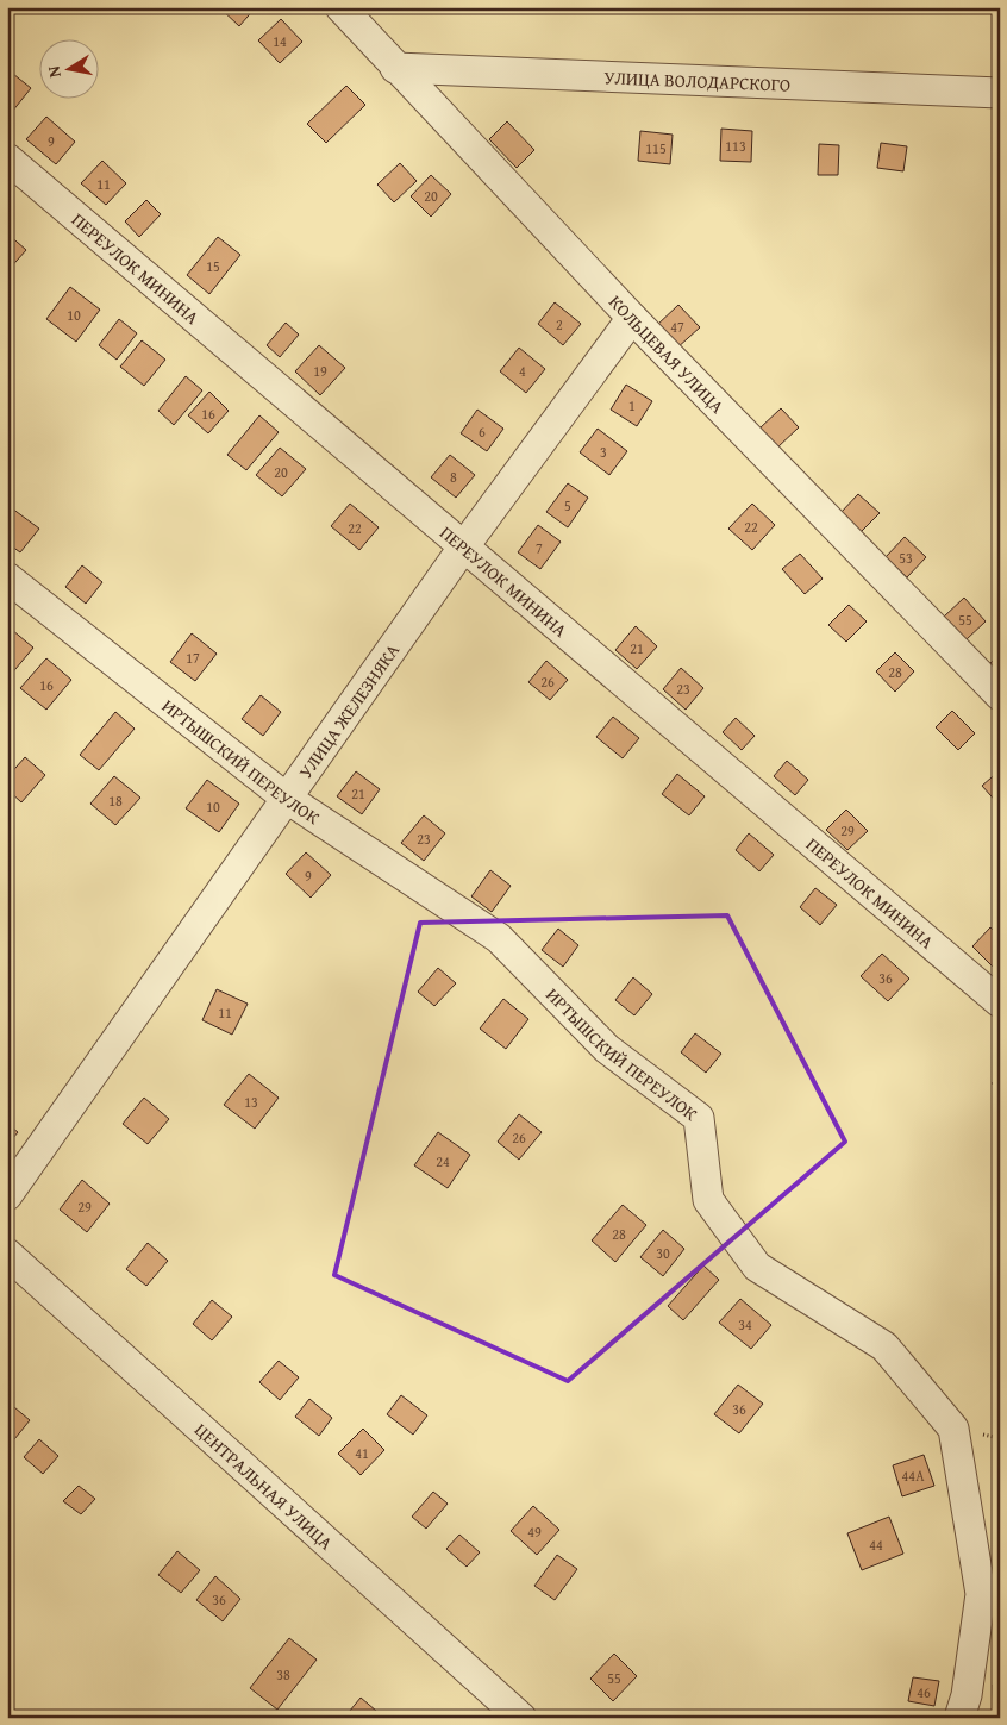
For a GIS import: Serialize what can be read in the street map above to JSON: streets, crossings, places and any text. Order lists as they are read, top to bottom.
{
  "streets": {
    "street": [
      "УЛИЦА ВОЛОДАРСКОГО",
      "ПЕРЕУЛОК МИНИНА",
      "КОЛЬЦЕВАЯ УЛИЦА",
      "УЛИЦА ЖЕЛЕЗНЯКА",
      "ИРТЫШСКИЙ ПЕРЕУЛОК",
      "ЦЕНТРАЛЬНАЯ УЛИЦА"
    ]
  },
  "crossings": [
    ["УЛИЦА ВОЛОДАРСКОГО", "КОЛЬЦЕВАЯ УЛИЦА"],
    ["ПЕРЕУЛОК МИНИНА", "УЛИЦА ЖЕЛЕЗНЯКА"],
    ["КОЛЬЦЕВАЯ УЛИЦА", "УЛИЦА ЖЕЛЕЗНЯКА"],
    ["УЛИЦА ЖЕЛЕЗНЯКА", "ИРТЫШСКИЙ ПЕРЕУЛОК"]
  ],
  "house_numbers": [
    "14",
    "9",
    "113",
    "115",
    "11",
    "20",
    "15",
    "10",
    "2",
    "47",
    "19",
    "4",
    "1",
    "16",
    "6",
    "3",
    "20",
    "8",
    "5",
    "22",
    "22",
    "7",
    "53",
    "55",
    "21",
    "17",
    "28",
    "26",
    "16",
    "23",
    "21",
    "18",
    "10",
    "29",
    "23",
    "9",
    "36",
    "11",
    "13",
    "26",
    "24",
    "29",
    "28",
    "30",
    "34",
    "36",
    "41",
    "44А",
    "49",
    "44",
    "36",
    "38",
    "55",
    "46"
  ],
  "north": "left"
}
